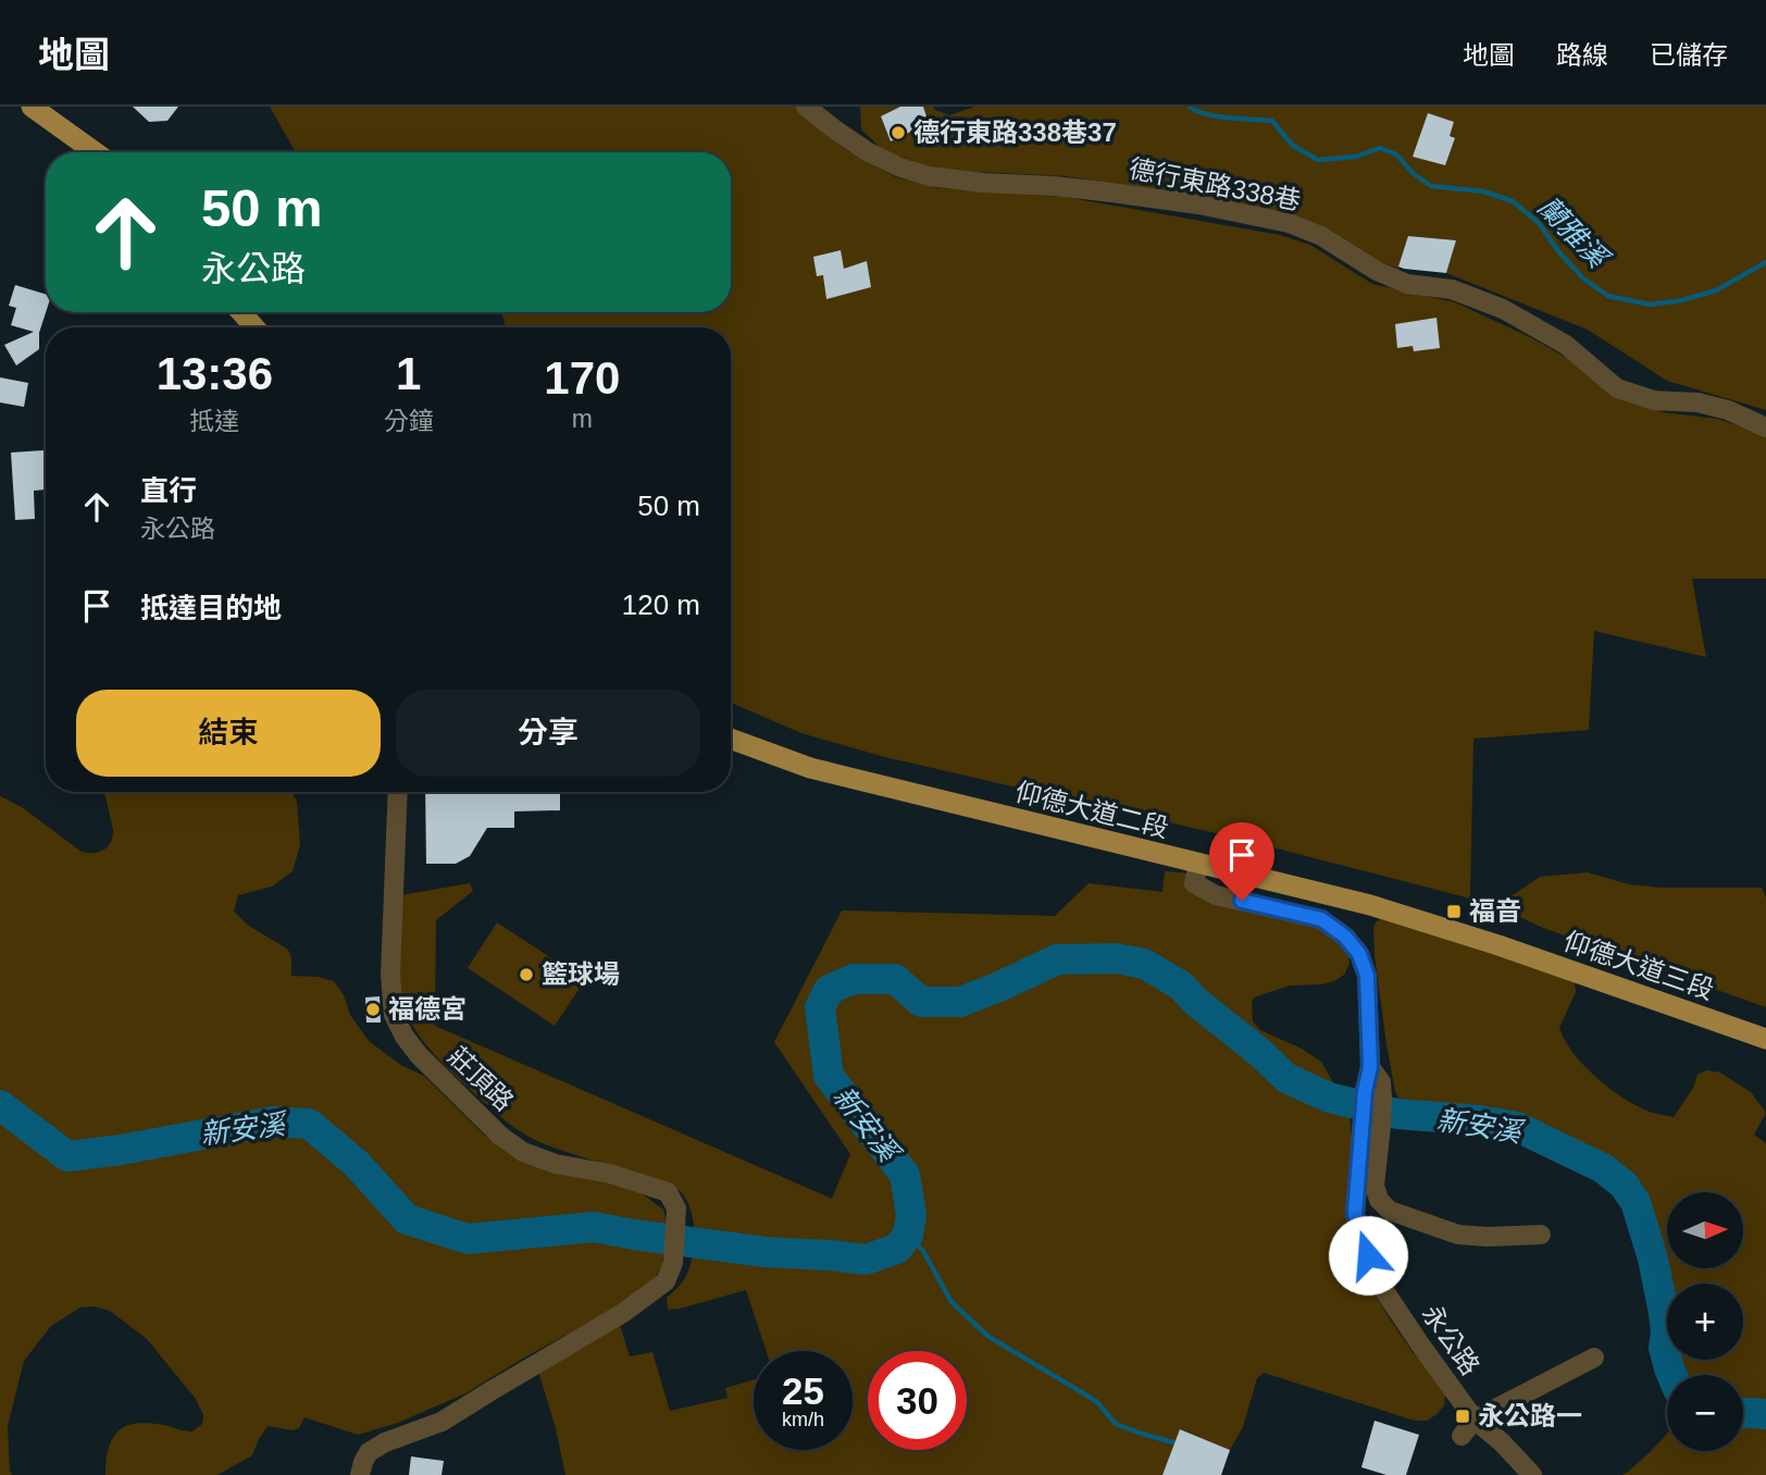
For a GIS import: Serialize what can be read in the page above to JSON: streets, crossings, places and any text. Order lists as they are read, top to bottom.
{
  "streets": {
    "main road": ["仰德大道二段", "仰德大道三段"],
    "street": ["德行東路338巷", "莊頂路", "永公路"]
  },
  "crossings": [
    ["仰德大道二段", "仰德大道三段"]
  ],
  "water": ["蘭雅溪", "新安溪"],
  "places": {
    "other": ["德行東路338巷37", "籃球場", "福德宮"],
    "transit": ["福音", "永公路一"]
  },
  "north": "right",
  "page": {
    "header": "地圖",
    "nav": ["地圖", "路線", "已儲存"],
    "turn": ["50 m", "永公路"],
    "eta": [
      "13:36",
      "抵達",
      "1",
      "分鐘",
      "170",
      "m"
    ],
    "list": [
      {
        "name": "直行",
        "note": "永公路",
        "value": "50 m"
      },
      {
        "name": "抵達目的地",
        "value": "120 m"
      }
    ],
    "buttons": ["結束", "分享"],
    "map_buttons": ["+", "−"],
    "speed": "25 km/h",
    "limit": "30"
  }
}
